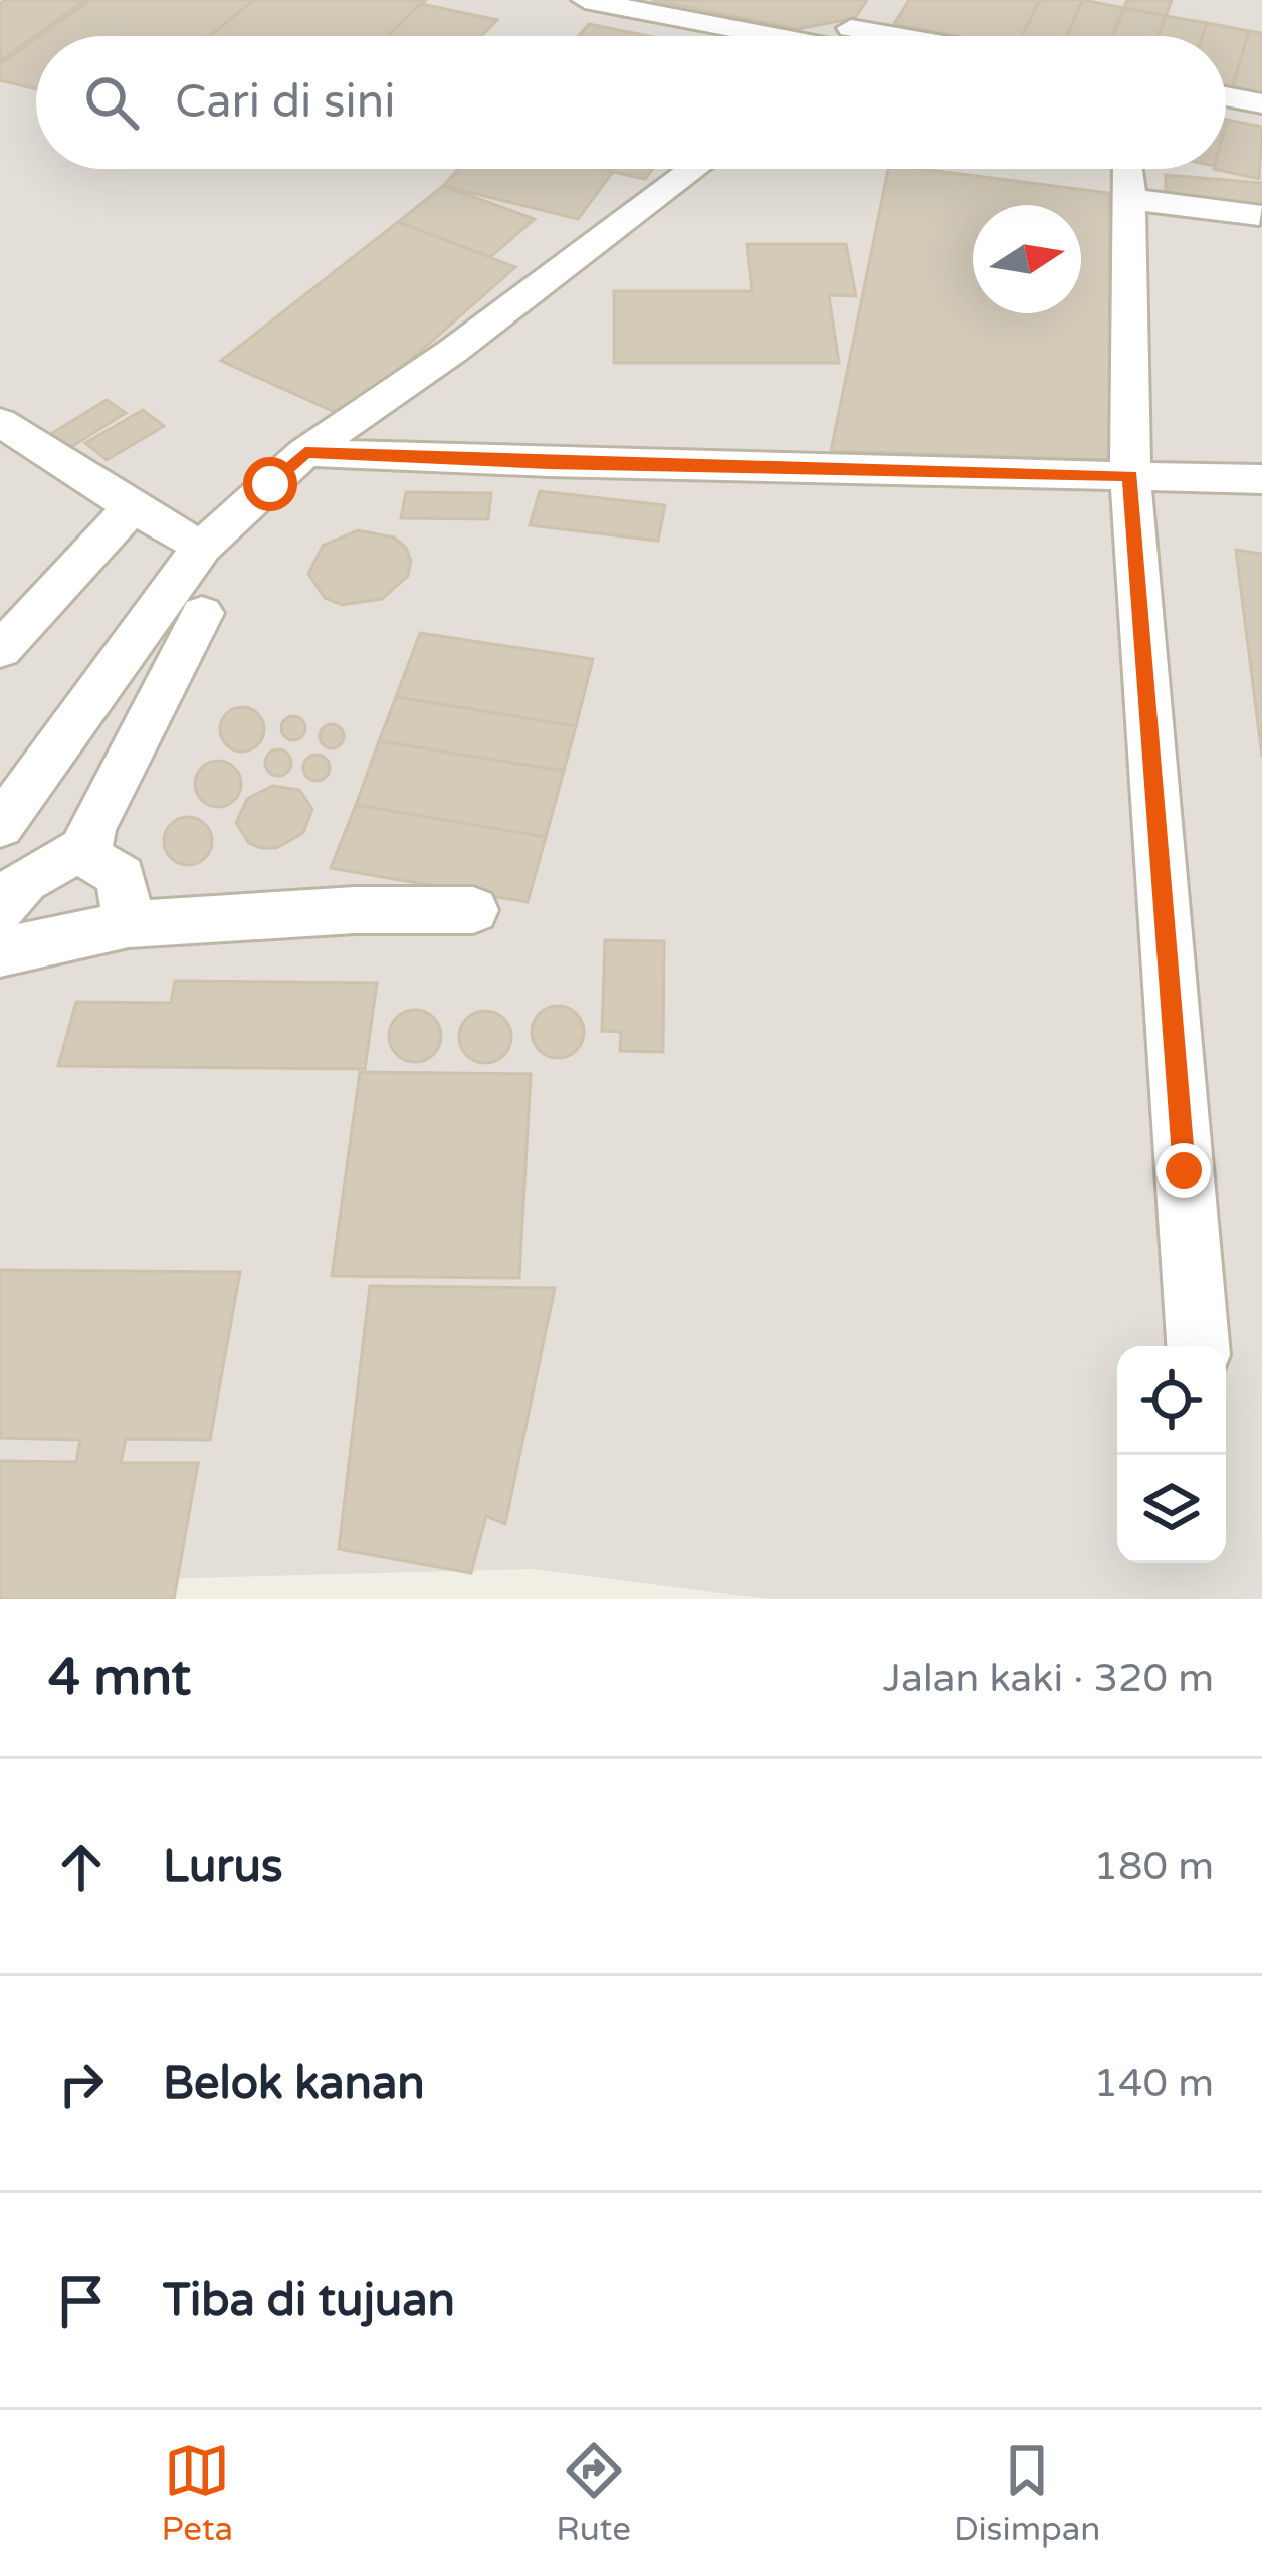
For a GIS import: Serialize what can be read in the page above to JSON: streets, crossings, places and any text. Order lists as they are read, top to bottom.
{
  "north": "right",
  "page": {
    "search": "Cari di sini",
    "heading": ["4 mnt", "Jalan kaki · 320 m"],
    "list": [
      ["Lurus", "180 m"],
      ["Belok kanan", "140 m"],
      "Tiba di tujuan"
    ],
    "nav": ["Peta", "Rute", "Disimpan"]
  }
}
